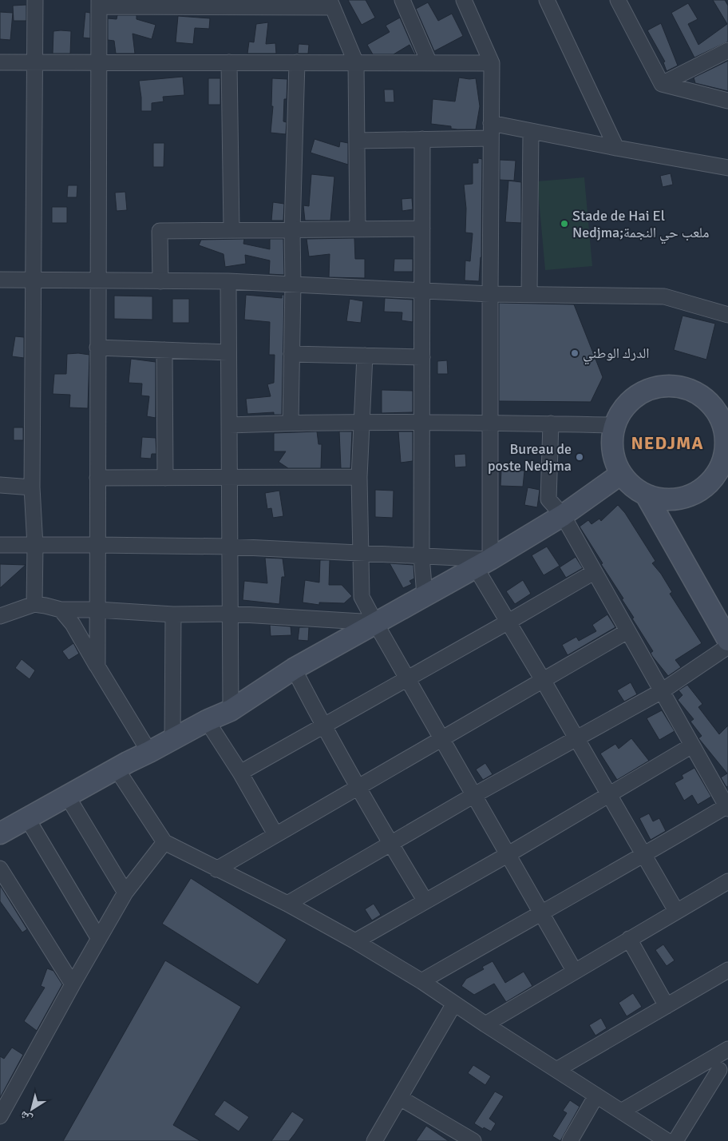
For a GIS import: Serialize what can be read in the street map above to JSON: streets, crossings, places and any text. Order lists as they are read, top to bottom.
{
  "districts": ["NEDJMA"],
  "places": ["Stade de Hai El Nedjma;ملعب حي النجمة", "الدرك الوطني", "Bureau de poste Nedjma"],
  "north": "bottom left"
}
